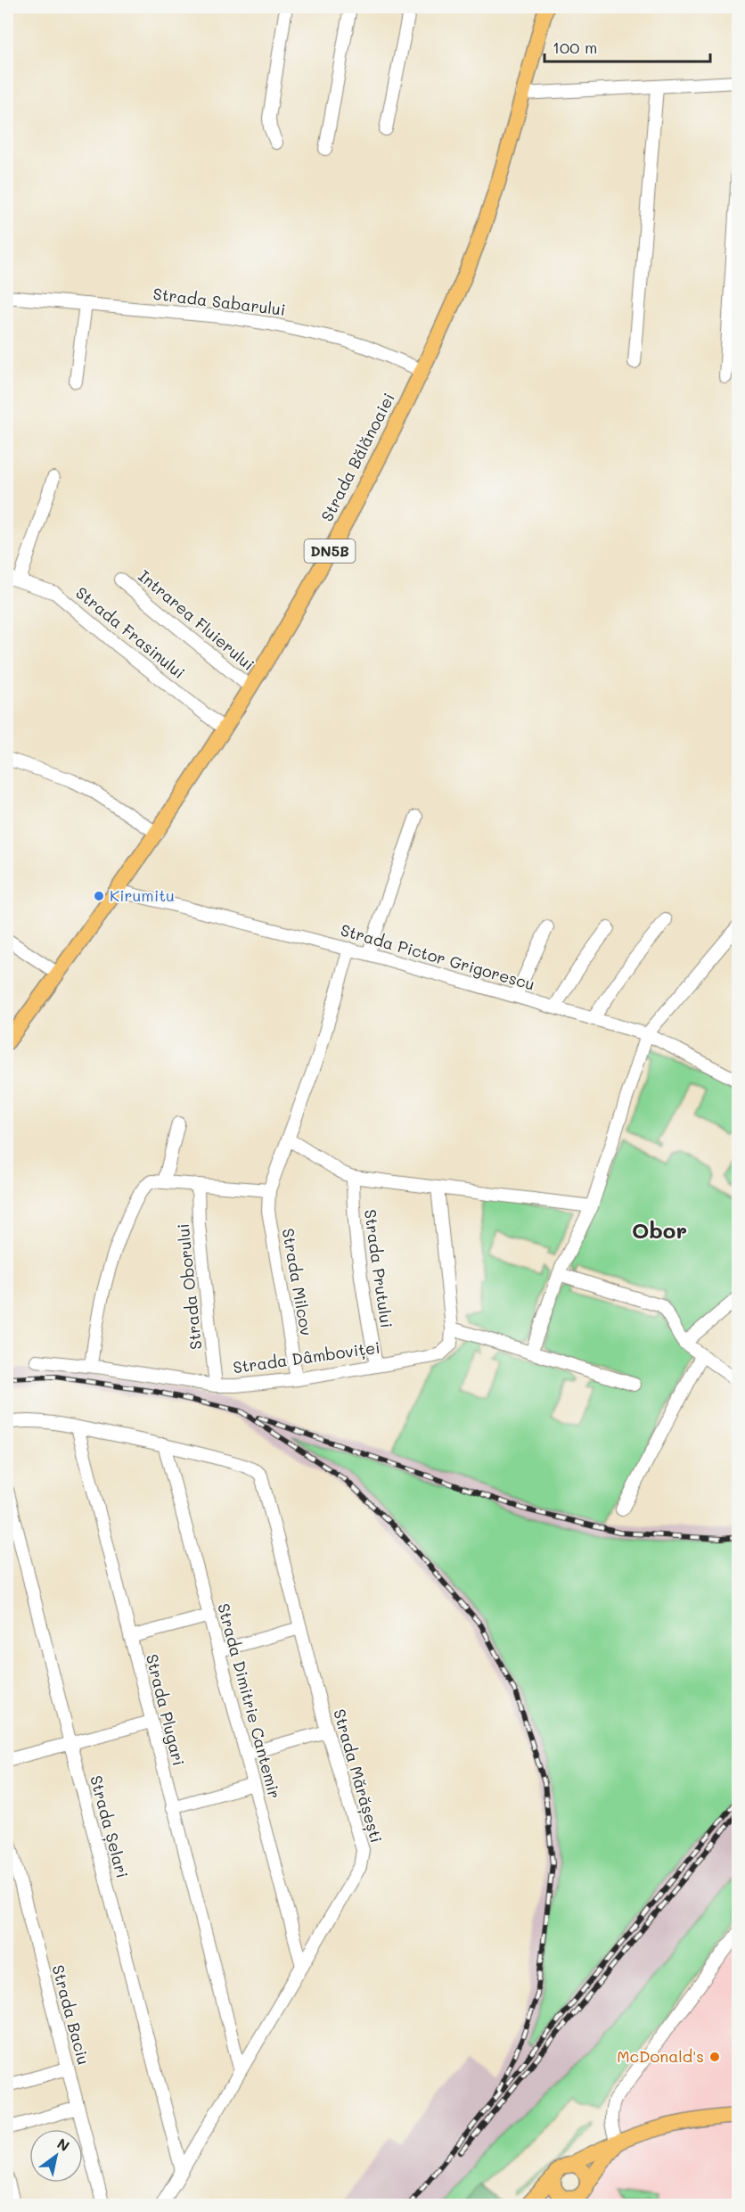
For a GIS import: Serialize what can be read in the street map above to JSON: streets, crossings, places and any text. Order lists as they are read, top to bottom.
{
  "streets": {
    "main road": ["Strada Bălănoaiei", "DN5B"],
    "street": [
      "Strada Sabarului",
      "Intrarea Fluierului",
      "Strada Frasinului",
      "Strada Pictor Grigorescu",
      "Strada Prutului",
      "Strada Milcov",
      "Strada Oborului",
      "Strada Dâmboviței",
      "Strada Dimitrie Cantemir",
      "Strada Plugari",
      "Strada Mărășești",
      "Strada Șelari",
      "Strada Baciu"
    ]
  },
  "crossings": [
    ["Strada Sabarului", "Strada Bălănoaiei"],
    ["Strada Bălănoaiei", "Intrarea Fluierului"],
    ["Strada Bălănoaiei", "Strada Frasinului"],
    ["Strada Bălănoaiei", "Strada Pictor Grigorescu"],
    ["Strada Prutului", "Strada Dâmboviței"],
    ["Strada Milcov", "Strada Dâmboviței"],
    ["Strada Oborului", "Strada Dâmboviței"],
    ["Strada Dimitrie Cantemir", "Strada Mărășești"],
    ["Strada Plugari", "Strada Mărășești"],
    ["Strada Mărășești", "Strada Șelari"]
  ],
  "districts": ["Obor"],
  "places": ["Kirumitu", "McDonald's"],
  "scale_bar": "100 m",
  "north": "top right"
}
